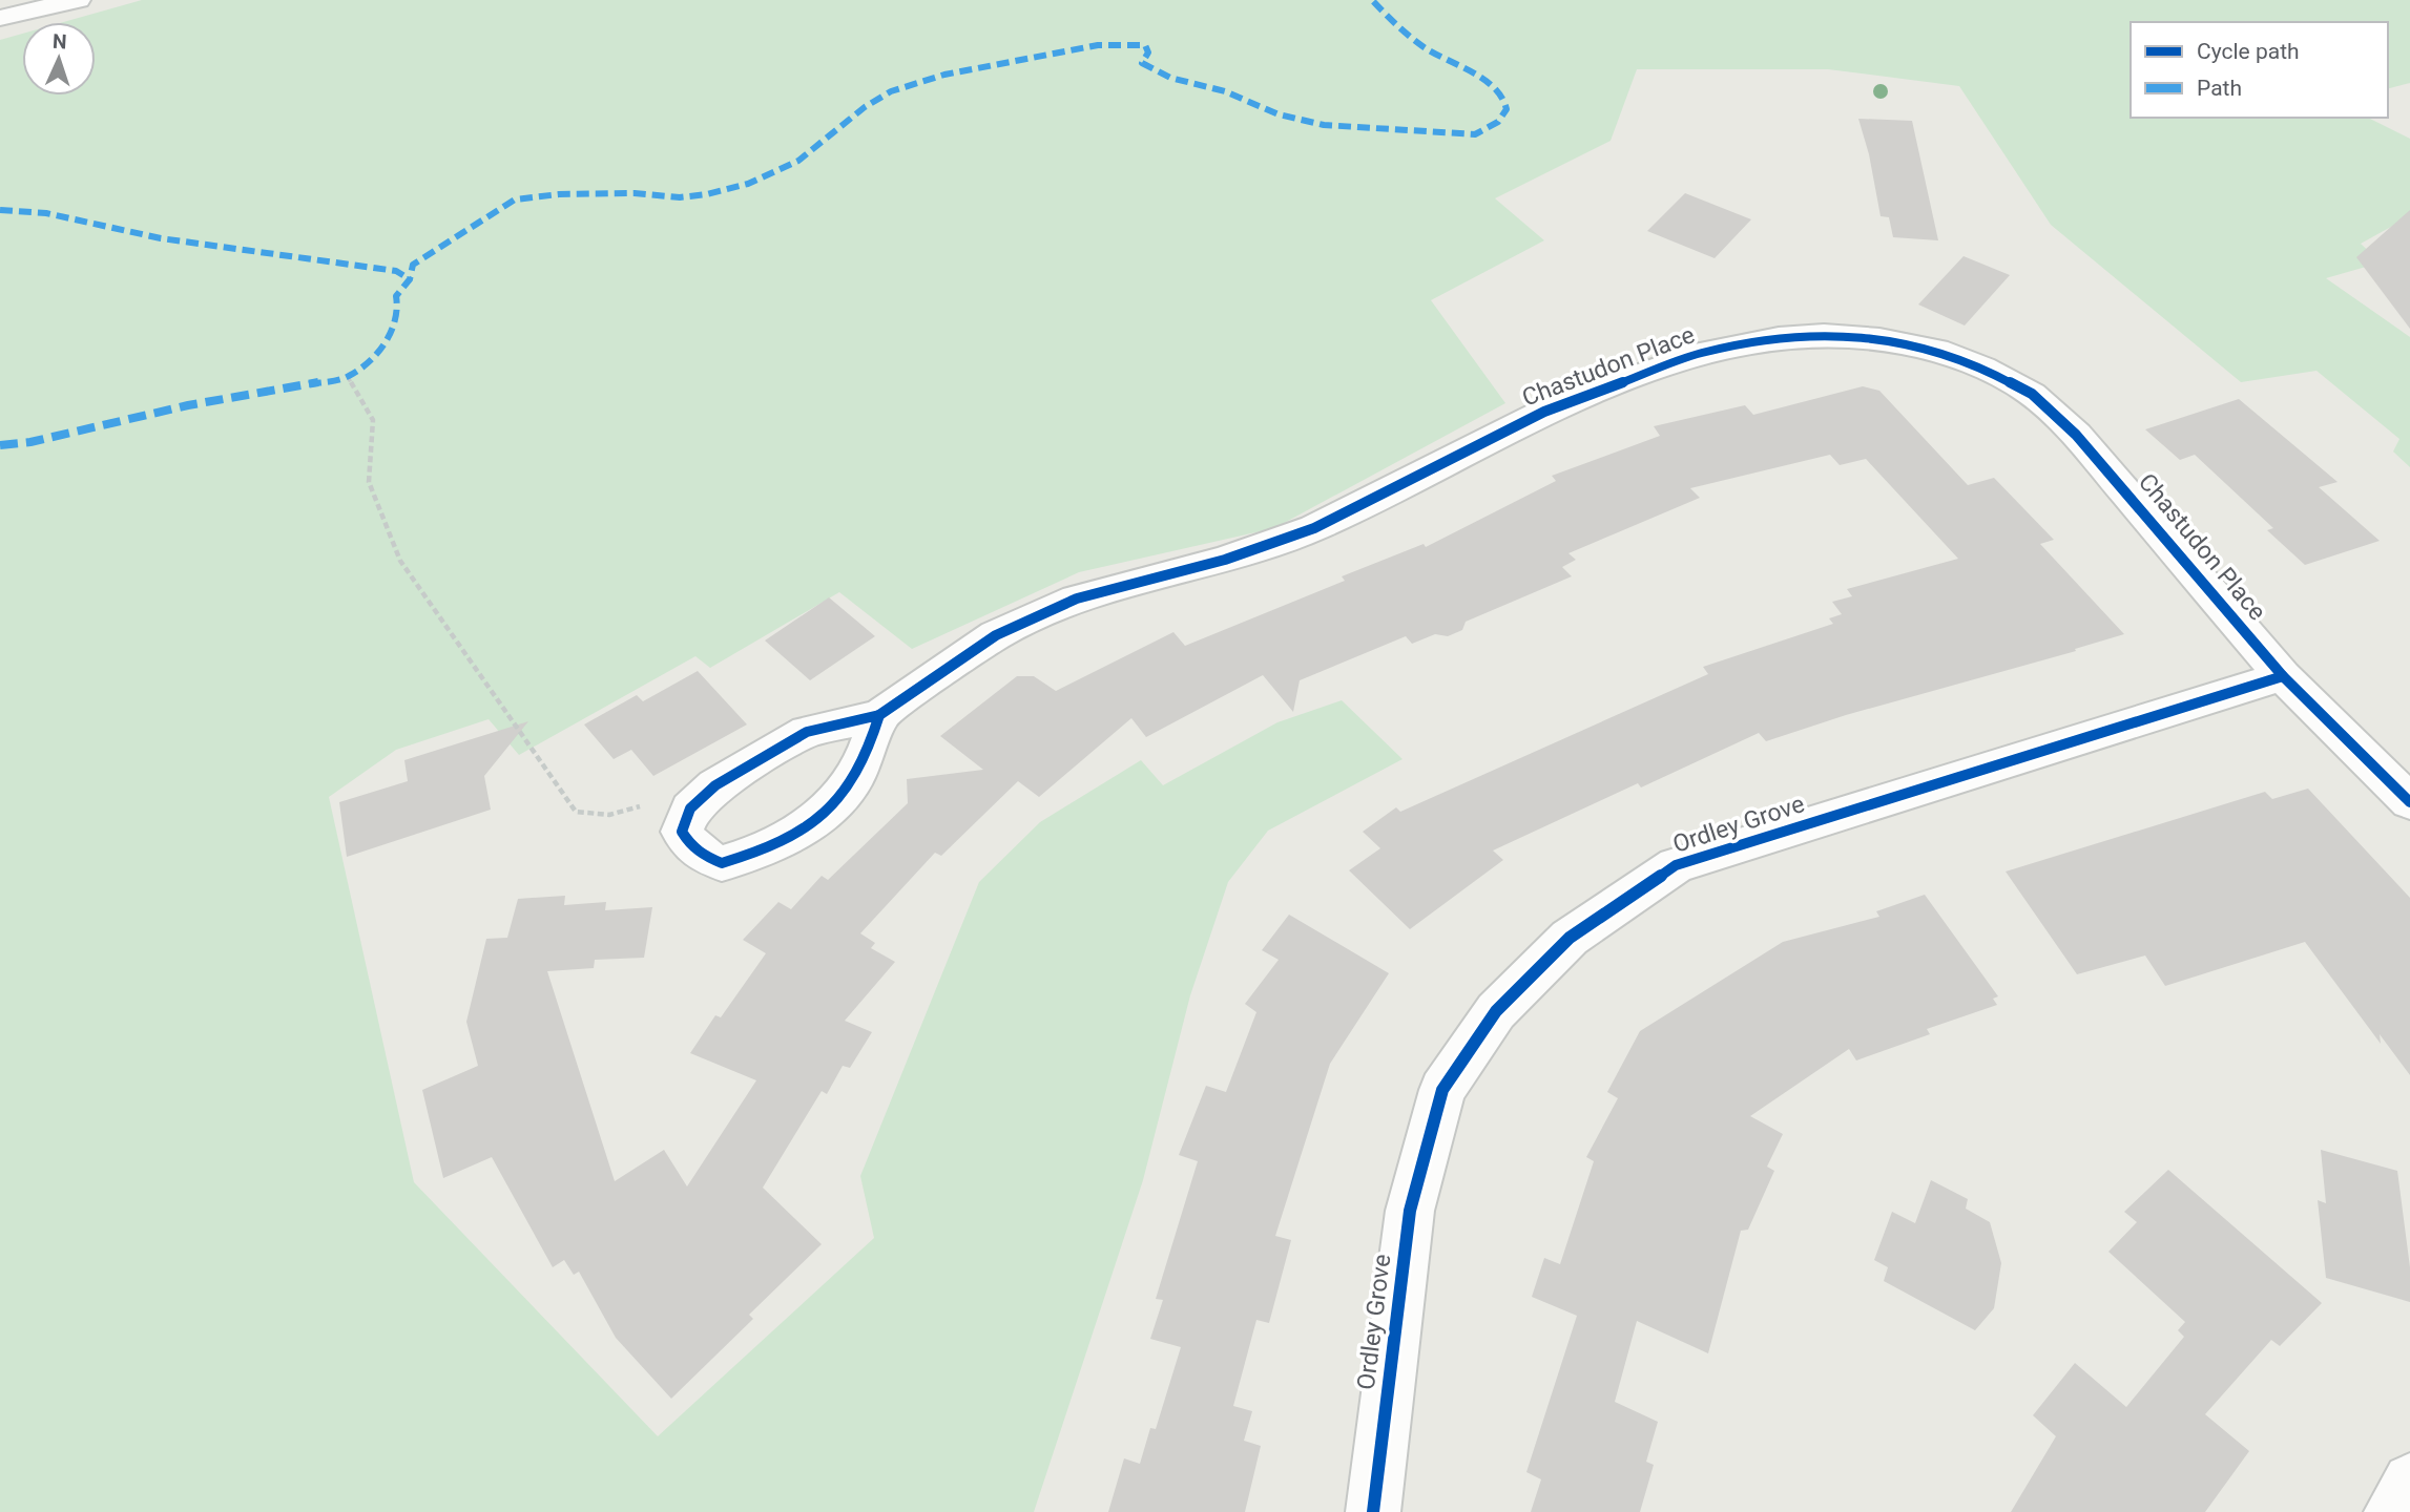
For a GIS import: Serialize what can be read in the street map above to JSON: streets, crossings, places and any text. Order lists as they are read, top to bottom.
{
  "streets": {
    "street": ["Chastudon Place", "Ordley Grove"]
  },
  "crossings": [
    ["Chastudon Place", "Ordley Grove"]
  ],
  "legend": ["Cycle path", "Path"],
  "north": "top"
}
